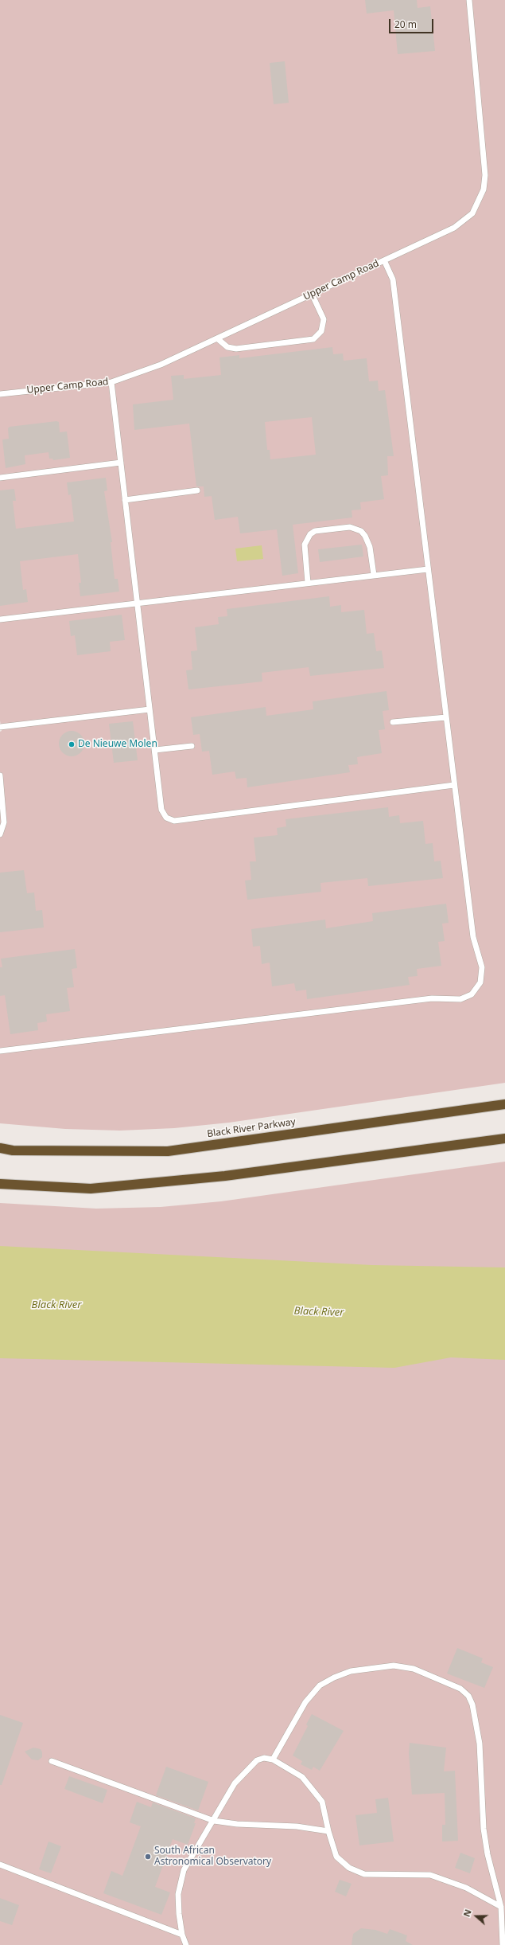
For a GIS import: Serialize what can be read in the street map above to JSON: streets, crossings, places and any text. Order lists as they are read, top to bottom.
{
  "streets": {
    "highway": ["Black River Parkway"],
    "lane": ["Upper Camp Road"]
  },
  "water": ["Black River"],
  "places": ["De Nieuwe Molen", "South African Astronomical Observatory"],
  "scale_bar": "20 m",
  "north": "left"
}
